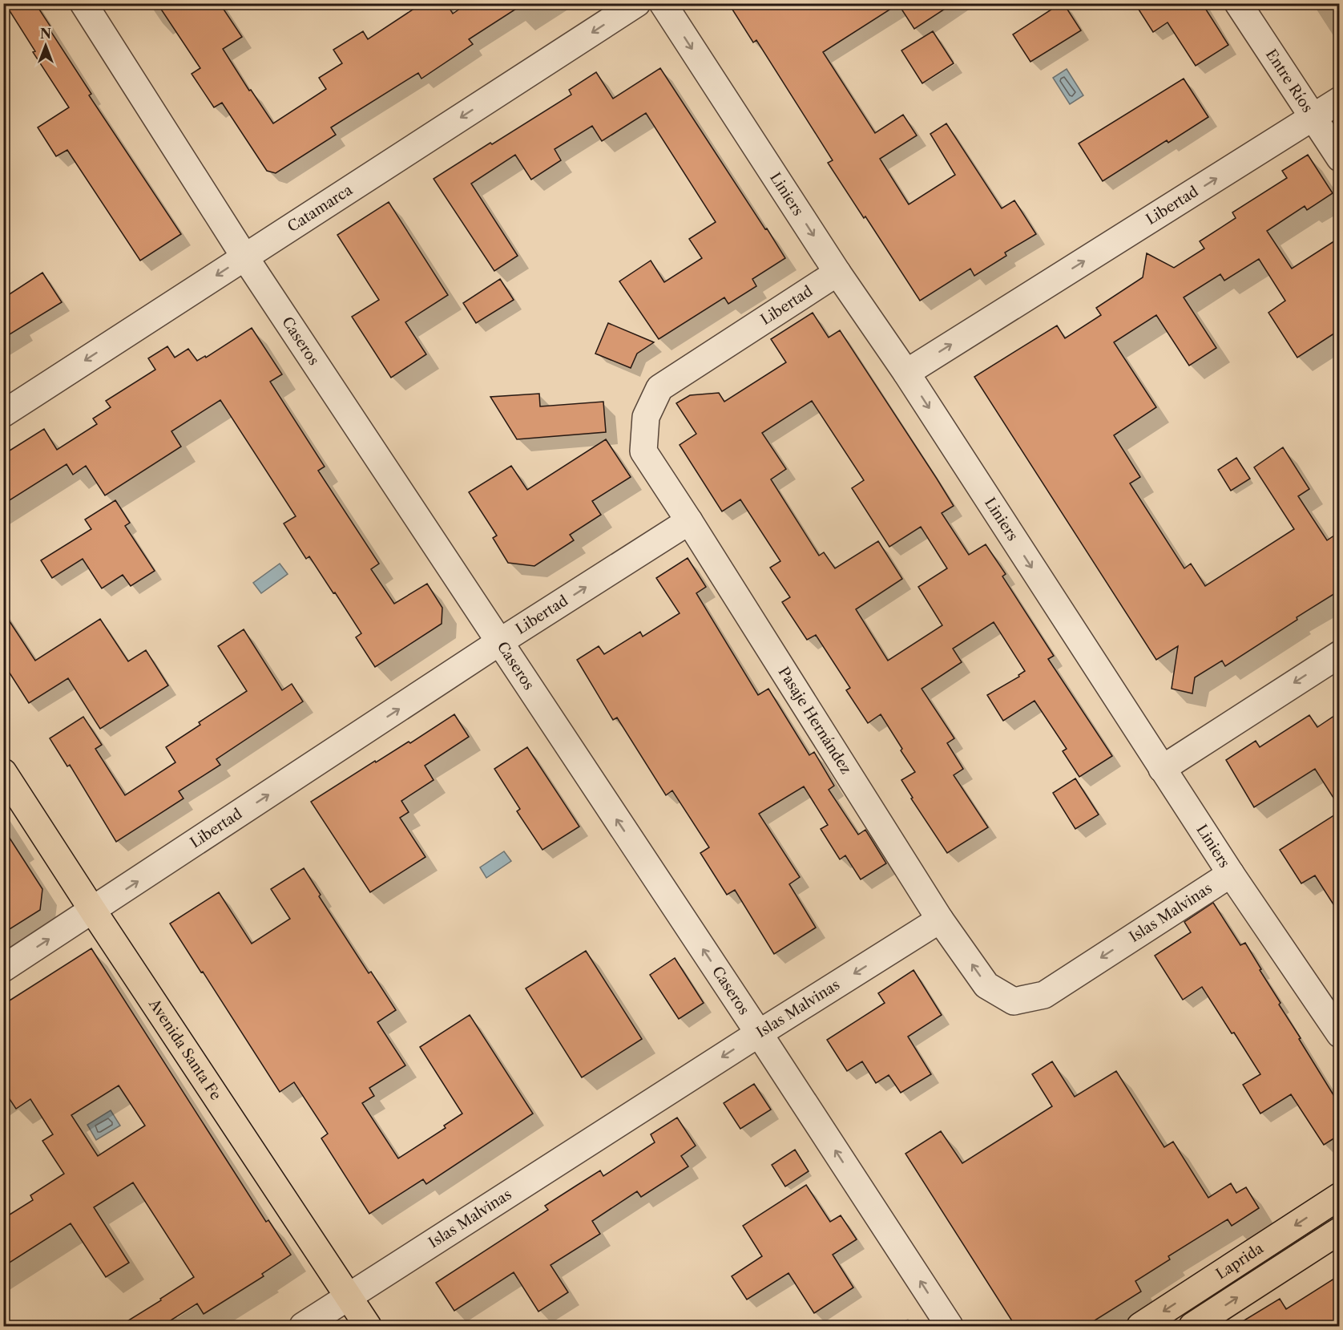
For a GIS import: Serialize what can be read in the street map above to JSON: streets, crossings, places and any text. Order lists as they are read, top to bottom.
{
  "streets": {
    "main road": ["Avenida Santa Fe", "Laprida"],
    "street": [
      "Entre Ríos",
      "Liniers",
      "Libertad",
      "Catamarca",
      "Caseros",
      "Pasaje Hernández",
      "Islas Malvinas"
    ]
  },
  "crossings": [
    ["Entre Ríos", "Libertad"],
    ["Liniers", "Libertad"],
    ["Liniers", "Islas Malvinas"],
    ["Libertad", "Caseros"],
    ["Libertad", "Pasaje Hernández"],
    ["Libertad", "Avenida Santa Fe"],
    ["Catamarca", "Caseros"],
    ["Caseros", "Islas Malvinas"],
    ["Pasaje Hernández", "Islas Malvinas"],
    ["Islas Malvinas", "Avenida Santa Fe"]
  ],
  "one_way": [
    "Liniers",
    "Libertad",
    "Catamarca",
    "Caseros",
    "Islas Malvinas"
  ],
  "north": "top"
}
